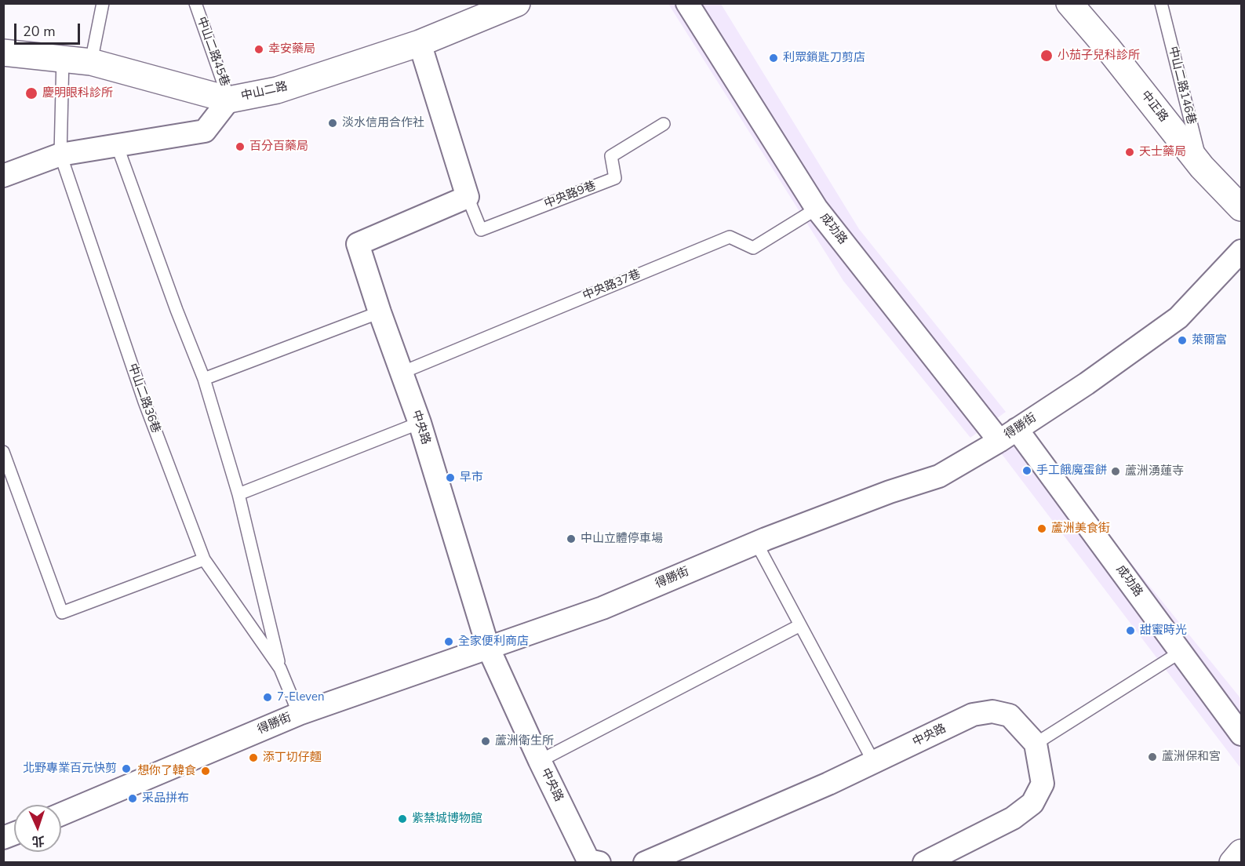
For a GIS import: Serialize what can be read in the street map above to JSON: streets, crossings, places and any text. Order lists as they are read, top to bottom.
{
  "streets": {
    "street": [
      "中山二路",
      "中正路",
      "成功路",
      "得勝街",
      "中央路"
    ],
    "lane": [
      "中山二路45巷",
      "中山二路146巷",
      "中央路9巷",
      "中央路37巷",
      "中山二路36巷"
    ]
  },
  "crossings": [
    ["中山二路45巷", "中山二路"],
    ["中山二路146巷", "中正路"],
    ["中山二路", "中山二路36巷"],
    ["中央路9巷", "中央路"],
    ["成功路", "中央路37巷"],
    ["成功路", "得勝街"],
    ["中央路37巷", "中央路"],
    ["中山二路36巷", "得勝街"],
    ["得勝街", "中央路"]
  ],
  "places": [
    "幸安藥局",
    "小茄子兒科診所",
    "利眾鎖匙刀剪店",
    "慶明眼科診所",
    "淡水信用合作社",
    "百分百藥局",
    "天士藥局",
    "萊爾富",
    "手工餓魔蛋餅",
    "蘆洲湧蓮寺",
    "早市",
    "蘆洲美食街",
    "中山立體停車場",
    "甜蜜時光",
    "全家便利商店",
    "7-Eleven",
    "蘆洲衛生所",
    "蘆洲保和宮",
    "添丁切仔麵",
    "北野專業百元快剪",
    "想你了韓食",
    "采品拼布",
    "紫禁城博物館"
  ],
  "scale_bar": "20 m",
  "north": "bottom"
}
